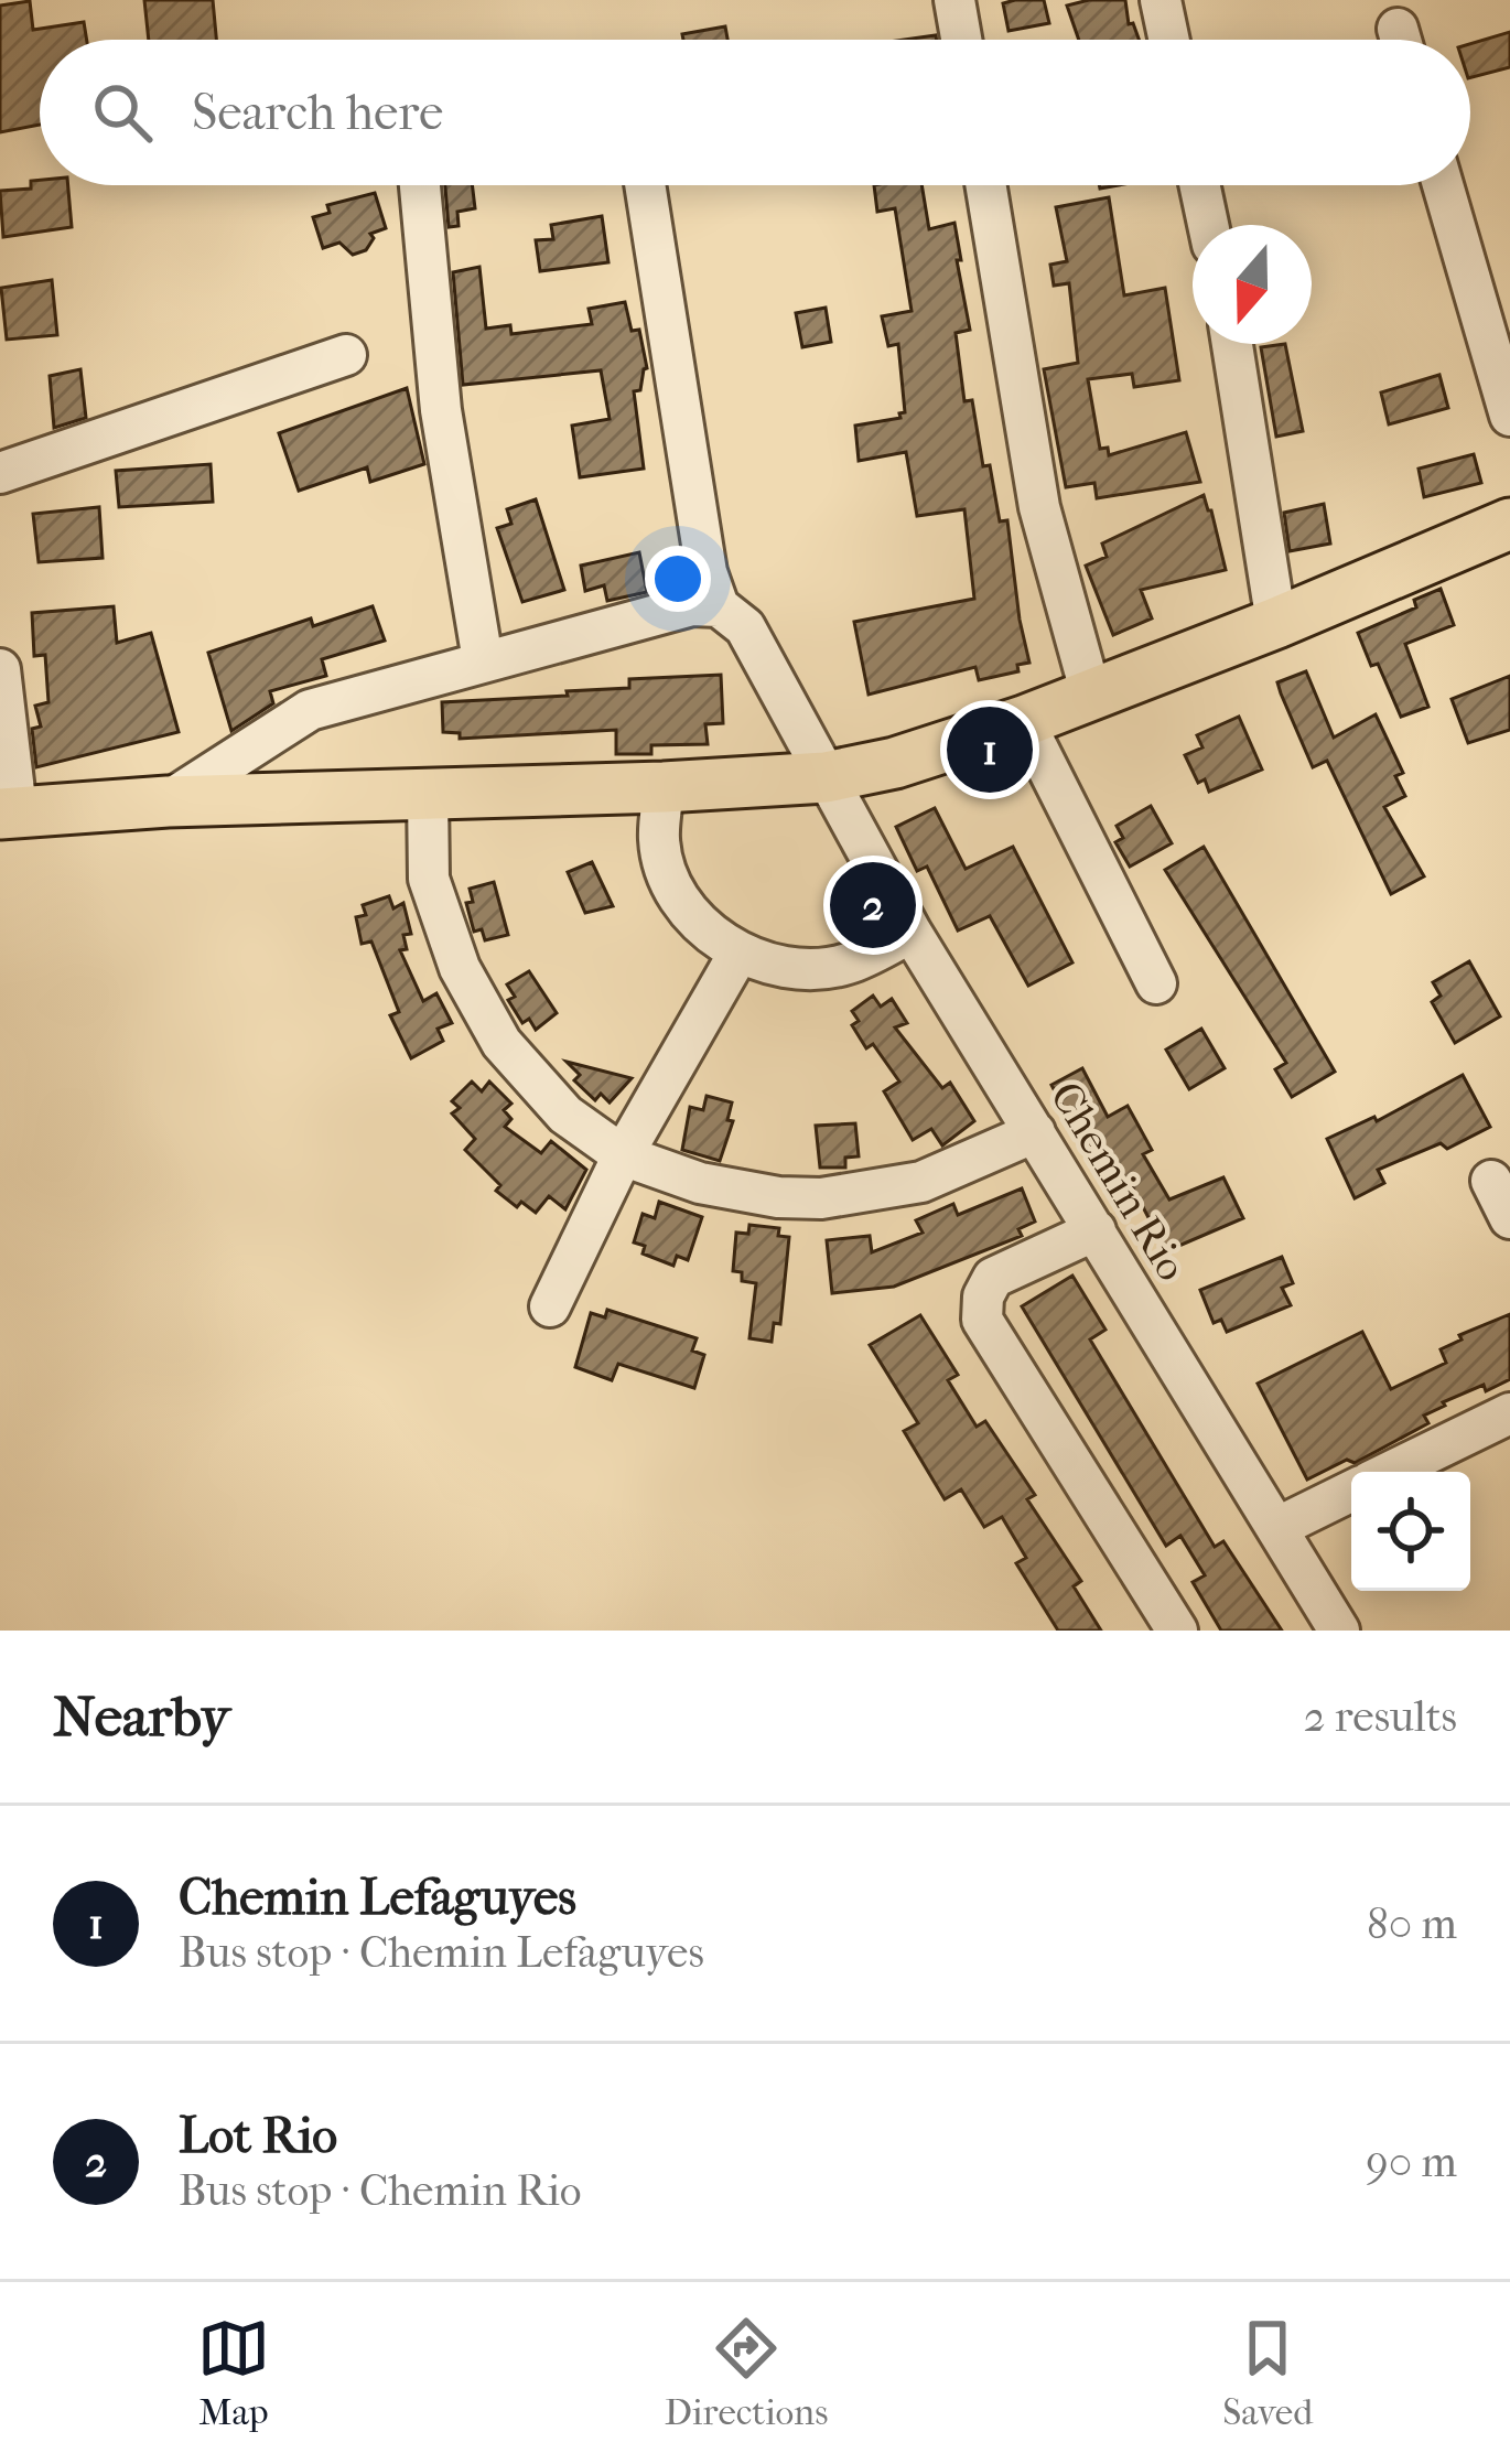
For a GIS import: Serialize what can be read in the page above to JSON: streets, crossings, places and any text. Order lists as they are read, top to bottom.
{
  "streets": {
    "street": ["Chemin Rio"]
  },
  "north": "bottom",
  "page": {
    "search": "Search here",
    "pins": ["1", "2"],
    "heading": ["Nearby", "2 results"],
    "list": [
      {
        "mark": "1",
        "name": "Chemin Lefaguyes",
        "note": "Bus stop · Chemin Lefaguyes",
        "value": "80 m"
      },
      {
        "mark": "2",
        "name": "Lot Rio",
        "note": "Bus stop · Chemin Rio",
        "value": "90 m"
      }
    ],
    "nav": ["Map", "Directions", "Saved"]
  }
}
